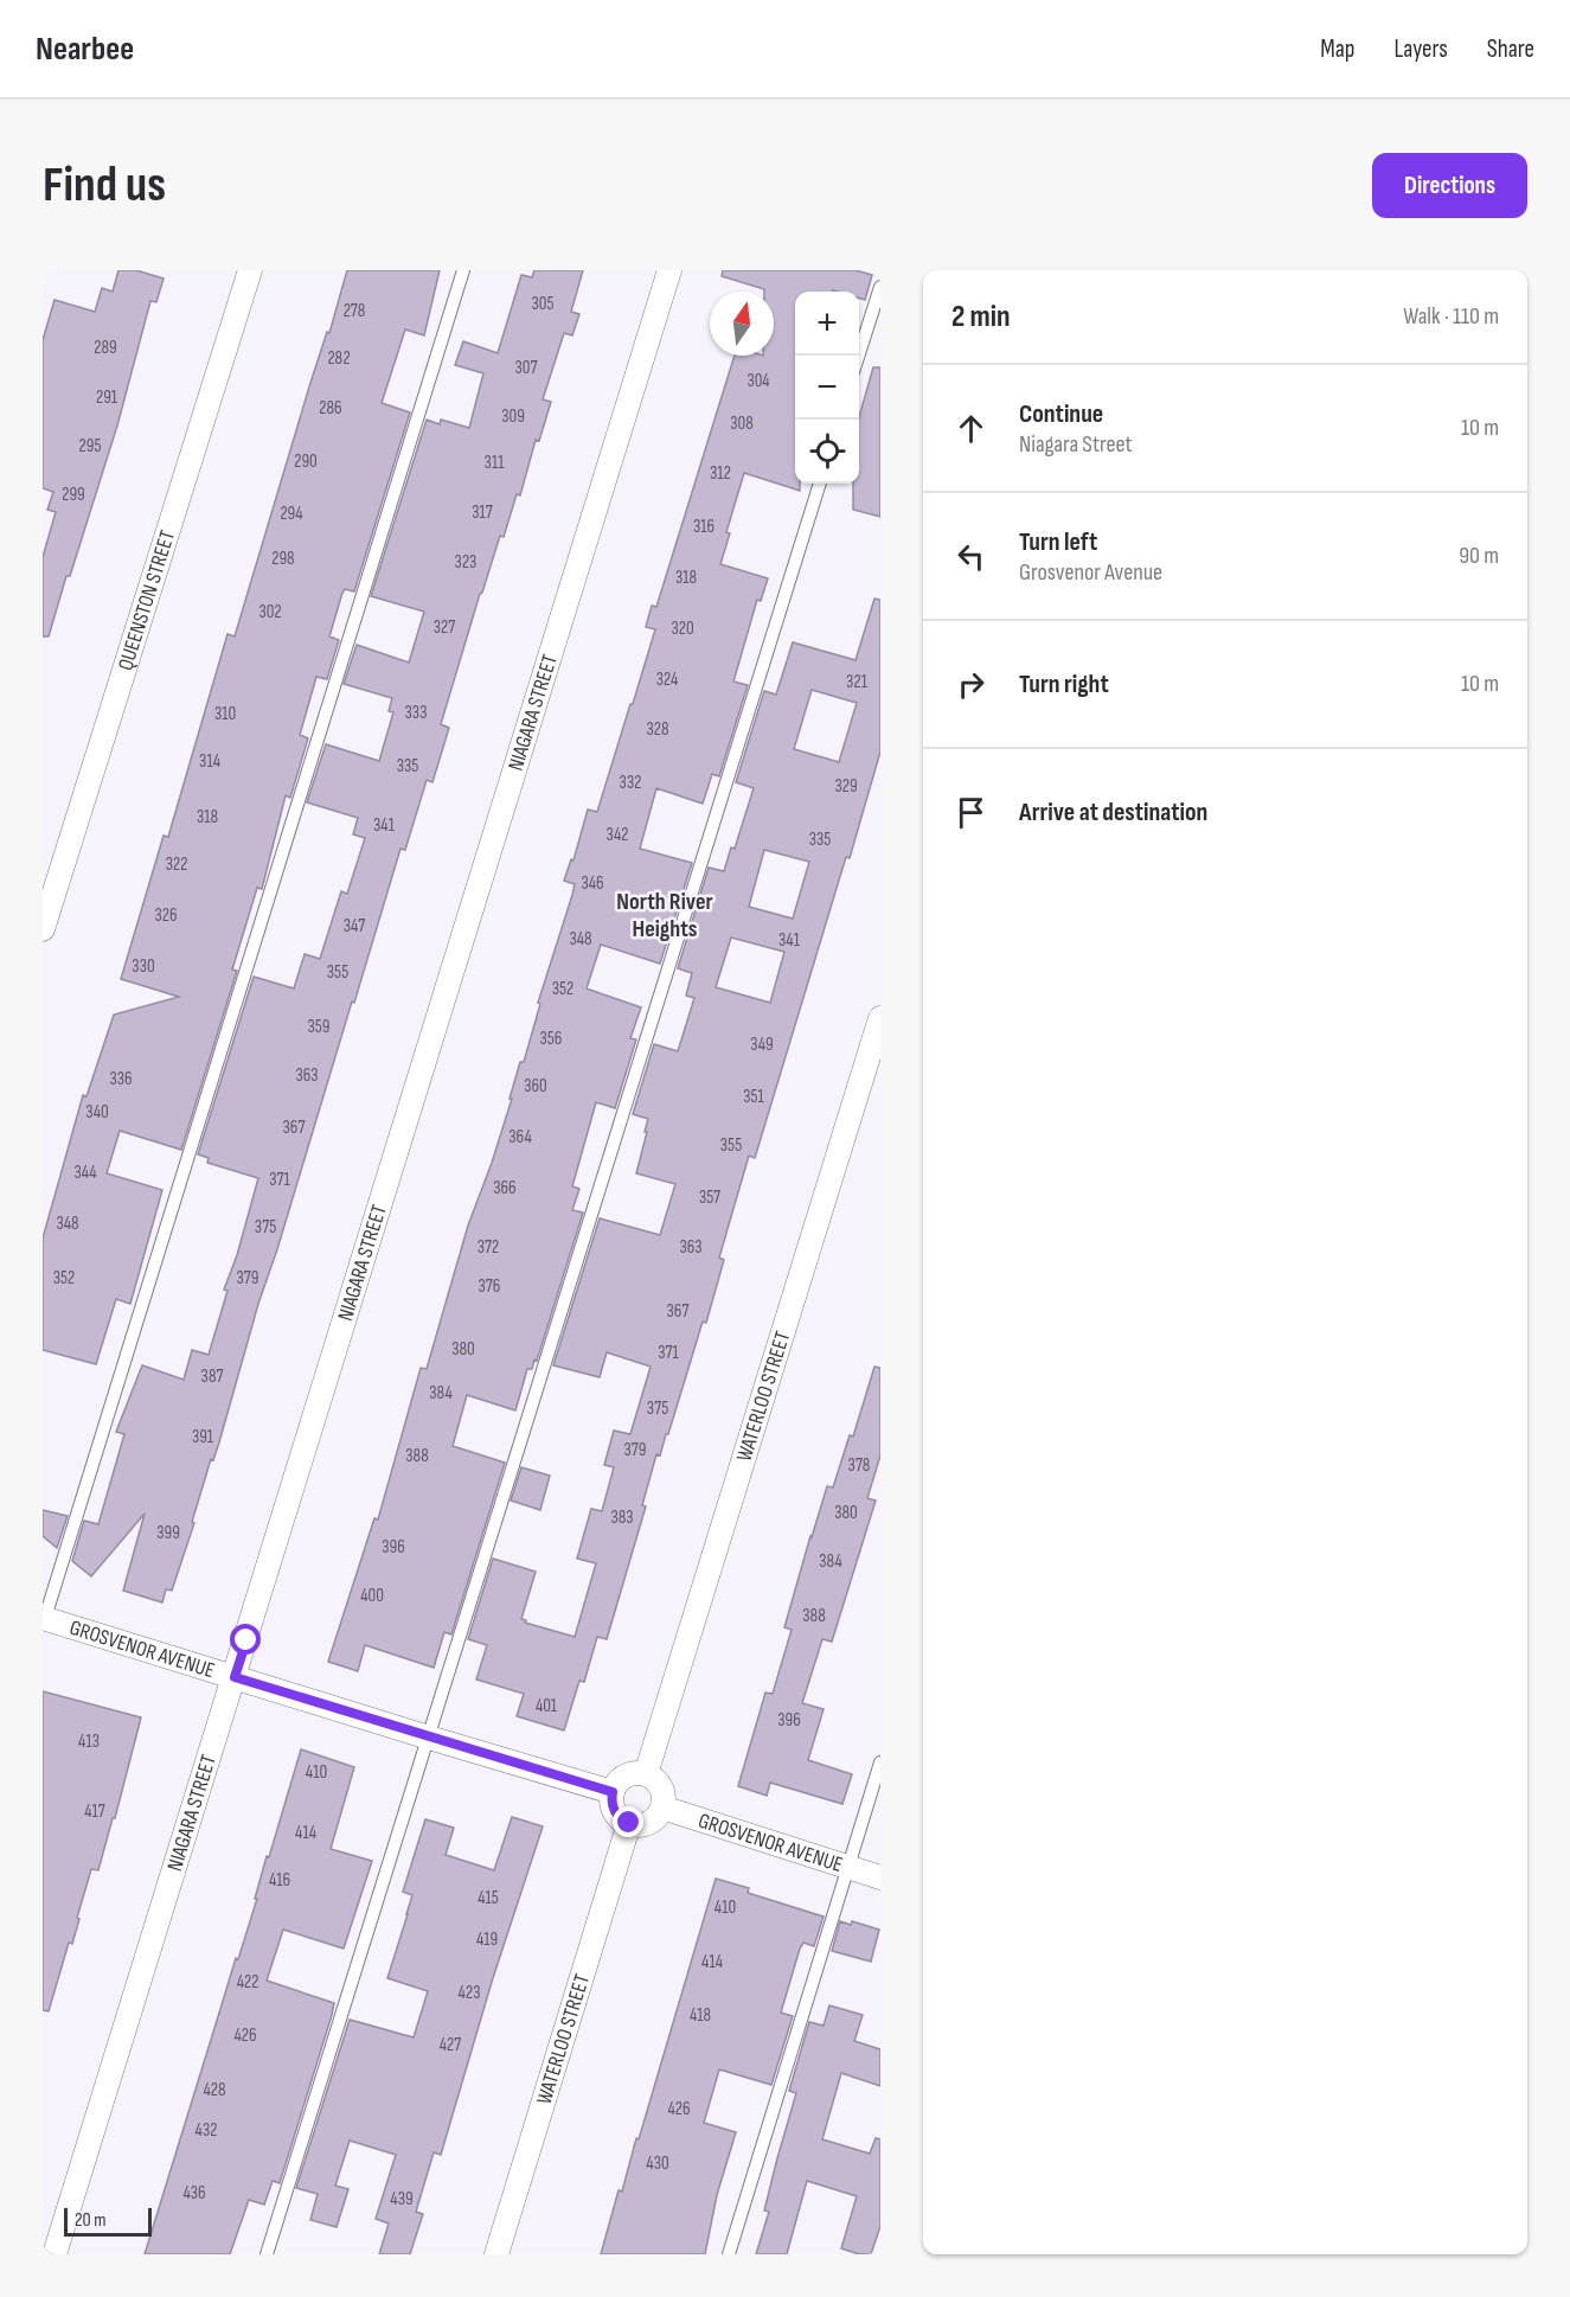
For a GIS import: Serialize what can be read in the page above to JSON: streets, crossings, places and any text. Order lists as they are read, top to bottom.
{
  "streets": {
    "street": [
      "QUEENSTON STREET",
      "NIAGARA STREET",
      "WATERLOO STREET",
      "GROSVENOR AVENUE"
    ]
  },
  "crossings": [
    ["NIAGARA STREET", "GROSVENOR AVENUE"],
    ["WATERLOO STREET", "GROSVENOR AVENUE"]
  ],
  "districts": ["North River Heights"],
  "house_numbers": [
    "305",
    "278",
    "289",
    "282",
    "307",
    "304",
    "291",
    "286",
    "309",
    "308",
    "295",
    "290",
    "311",
    "312",
    "299",
    "317",
    "294",
    "316",
    "298",
    "323",
    "318",
    "302",
    "327",
    "320",
    "324",
    "321",
    "333",
    "310",
    "328",
    "314",
    "335",
    "332",
    "329",
    "318",
    "341",
    "342",
    "335",
    "322",
    "346",
    "326",
    "347",
    "348",
    "341",
    "330",
    "355",
    "352",
    "359",
    "356",
    "349",
    "363",
    "336",
    "360",
    "351",
    "340",
    "367",
    "364",
    "355",
    "344",
    "371",
    "366",
    "357",
    "348",
    "375",
    "372",
    "363",
    "352",
    "379",
    "376",
    "367",
    "380",
    "371",
    "387",
    "384",
    "375",
    "391",
    "379",
    "388",
    "378",
    "380",
    "383",
    "399",
    "396",
    "384",
    "400",
    "388",
    "401",
    "396",
    "413",
    "410",
    "417",
    "414",
    "416",
    "415",
    "410",
    "419",
    "414",
    "422",
    "423",
    "418",
    "426",
    "427",
    "428",
    "426",
    "432",
    "430",
    "436",
    "439"
  ],
  "scale_bar": "20 m",
  "north": "top",
  "page": {
    "header": "Nearbee",
    "nav": ["Map", "Layers", "Share"],
    "buttons": "Directions",
    "title": "Find us",
    "heading": ["2 min", "Walk · 110 m"],
    "map_buttons": ["+", "−"],
    "list": [
      ["Continue", "Niagara Street", "10 m"],
      ["Turn left", "Grosvenor Avenue", "90 m"],
      ["Turn right", "10 m"],
      "Arrive at destination"
    ],
    "scale": "20 m"
  }
}
